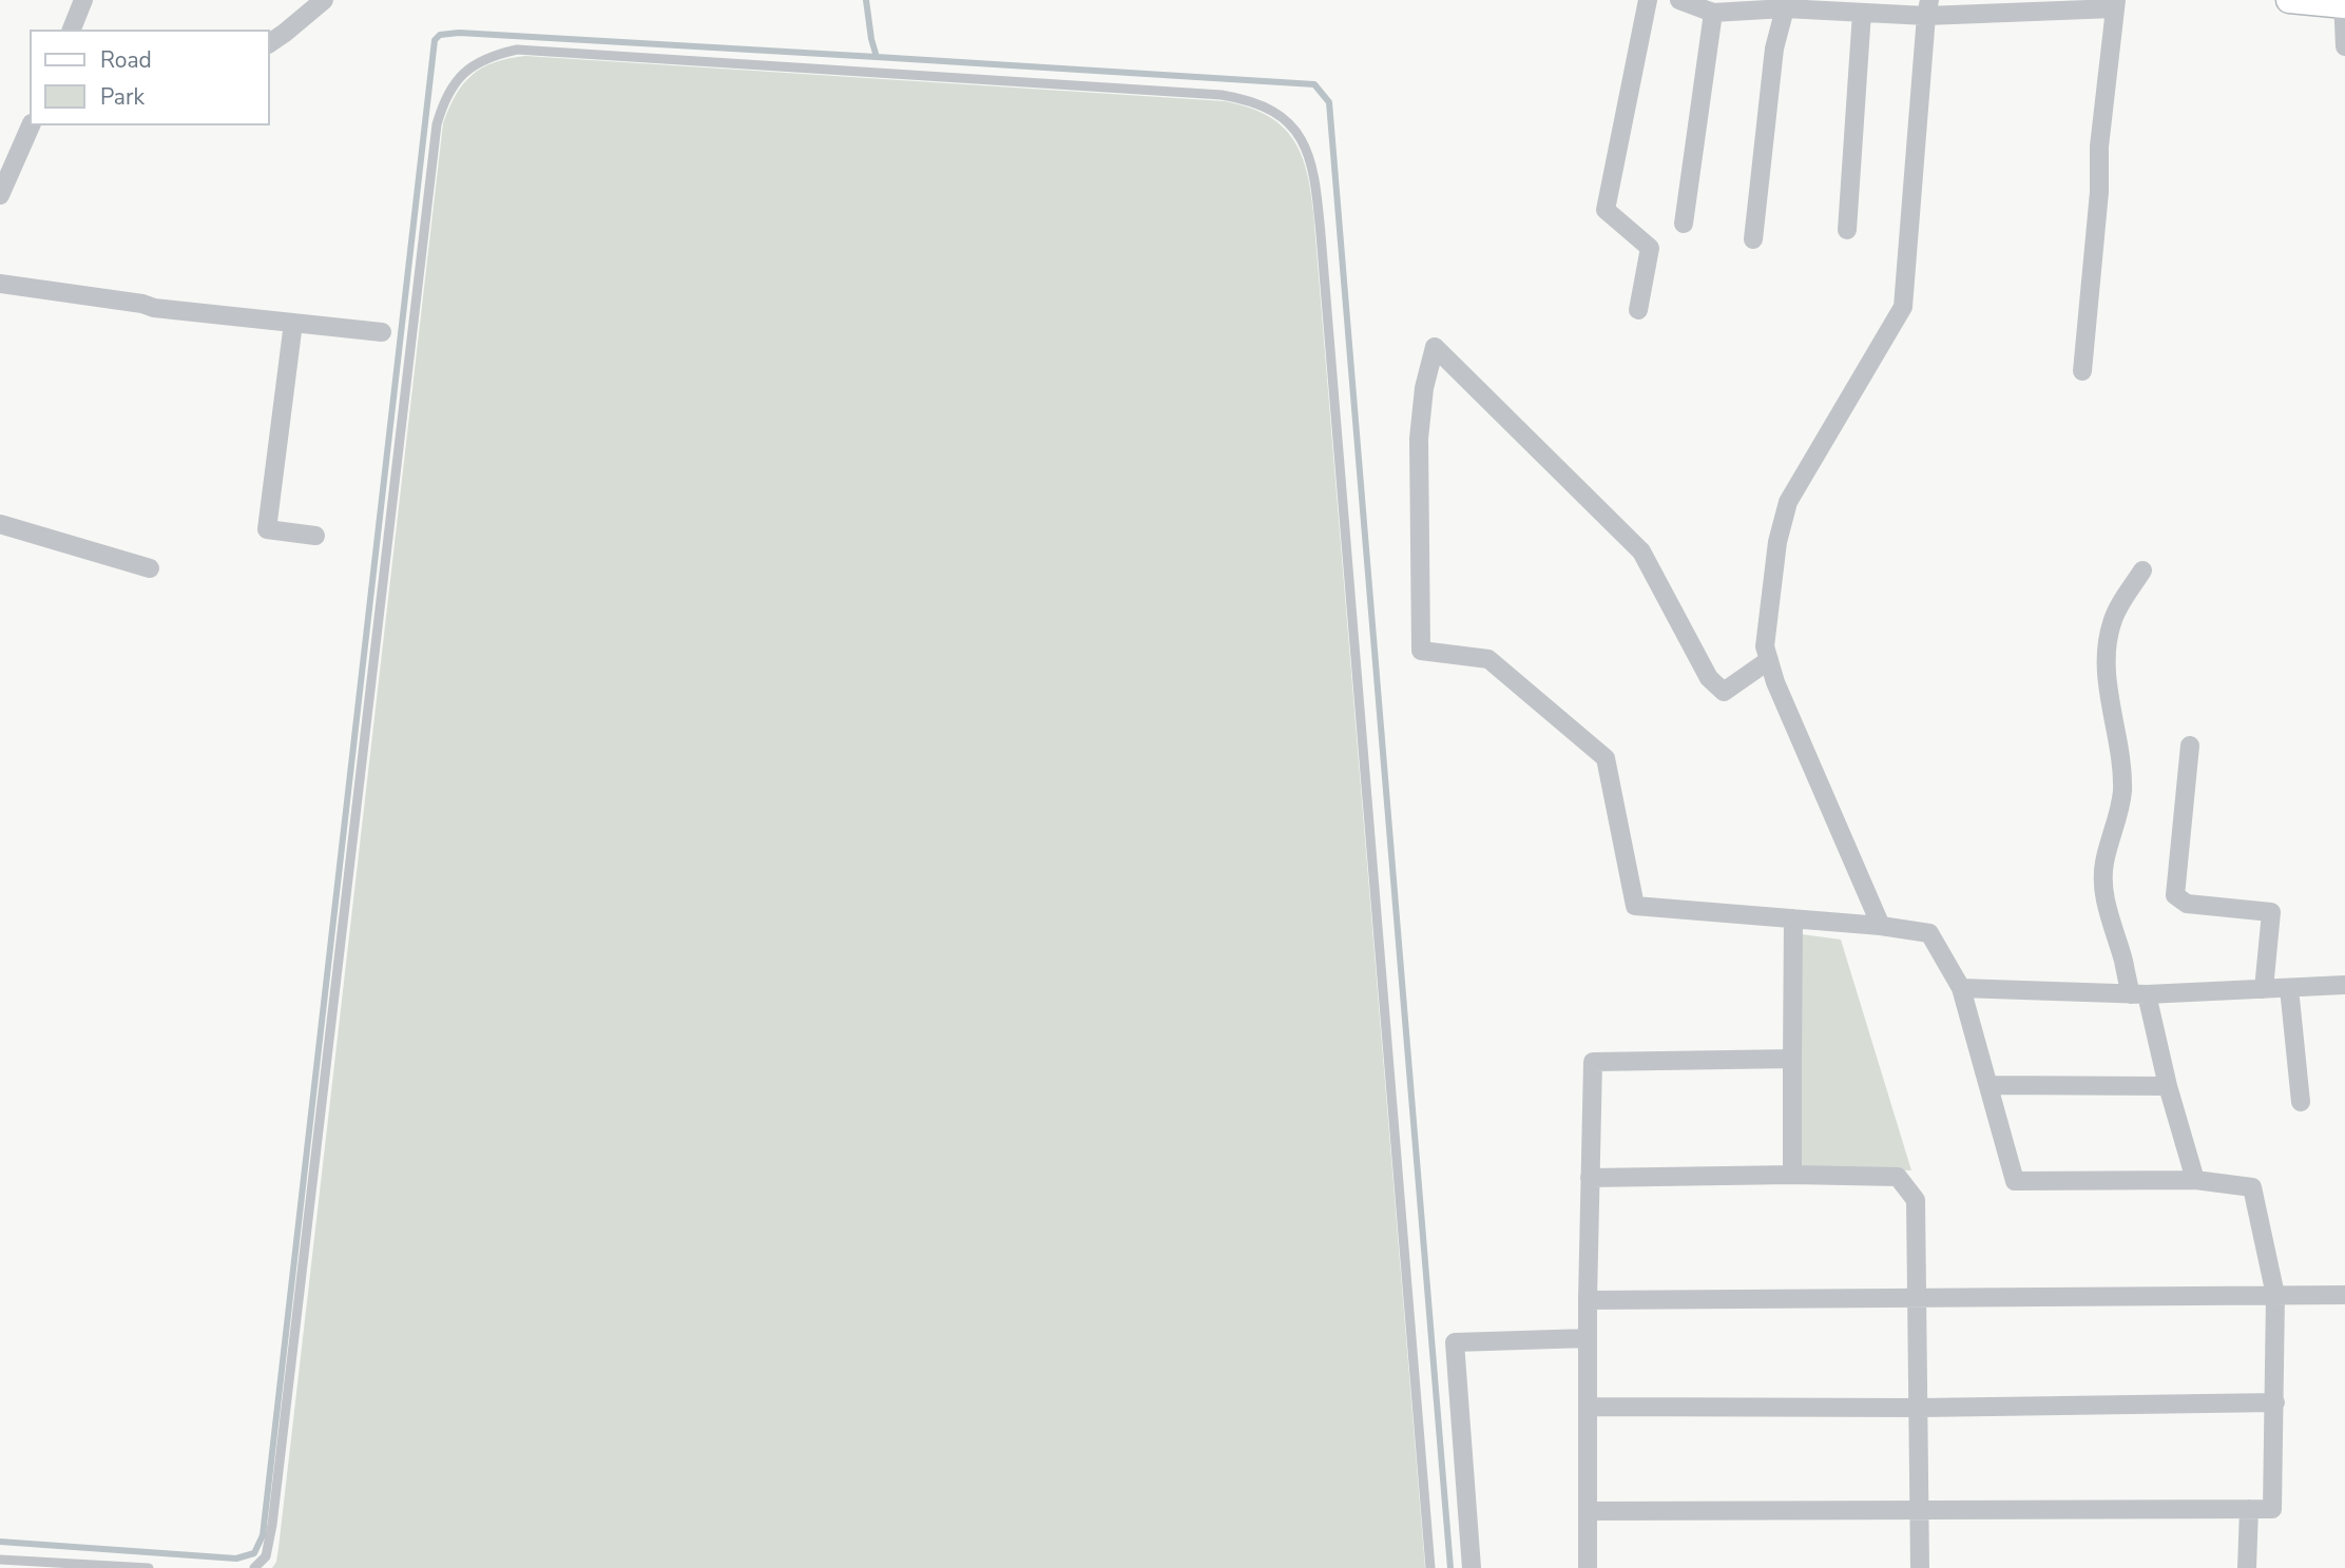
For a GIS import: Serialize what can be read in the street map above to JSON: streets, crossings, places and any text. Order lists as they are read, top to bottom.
{
  "legend": ["Road", "Park"]
}
